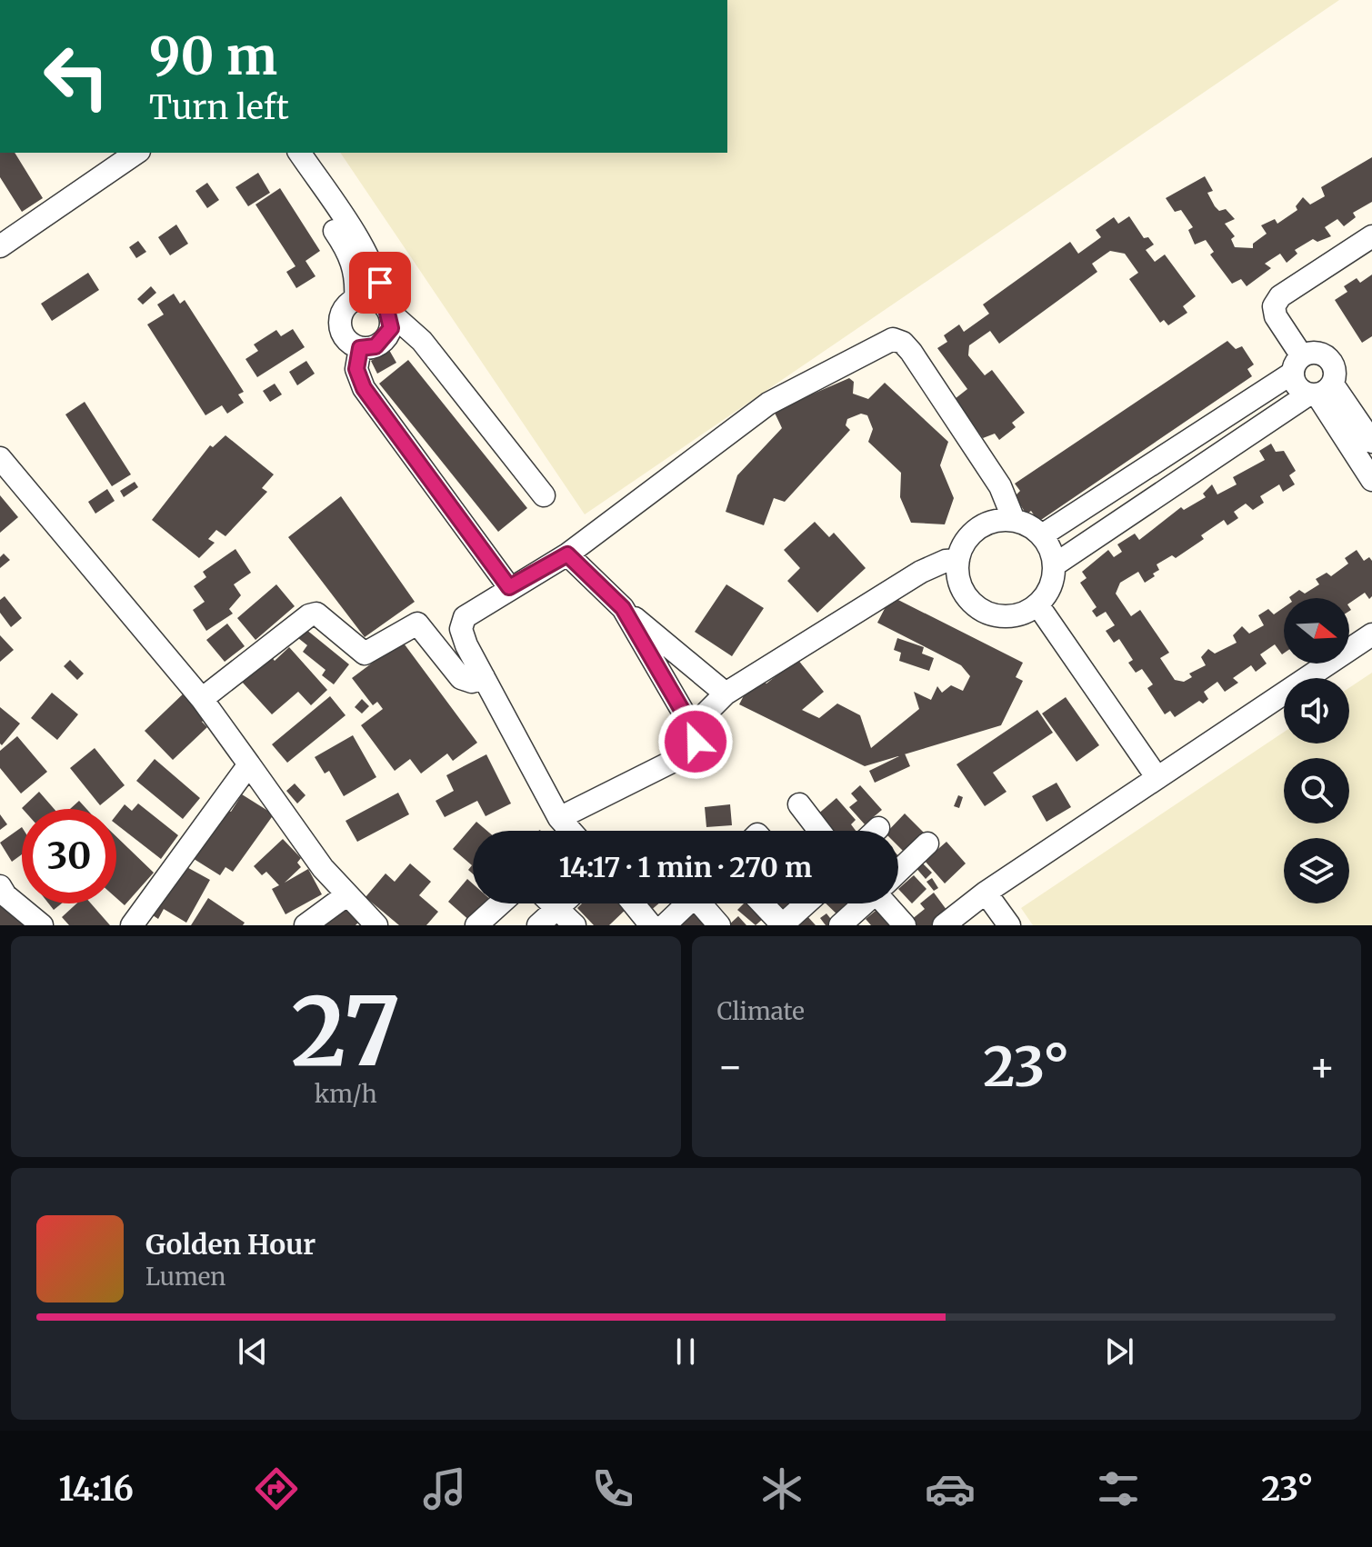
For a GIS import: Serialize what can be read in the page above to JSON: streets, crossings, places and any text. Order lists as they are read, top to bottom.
{
  "north": "right",
  "page": {
    "turn": ["90 m", "Turn left"],
    "limit": "30",
    "trip": "14:17 · 1 min · 270 m",
    "tile": [
      ["27", "km/h"],
      "Climate"
    ],
    "heat": ["−", "23°", "+"],
    "song": ["Golden Hour", "Lumen"],
    "tabs": ["14:16", "23°"]
  }
}
